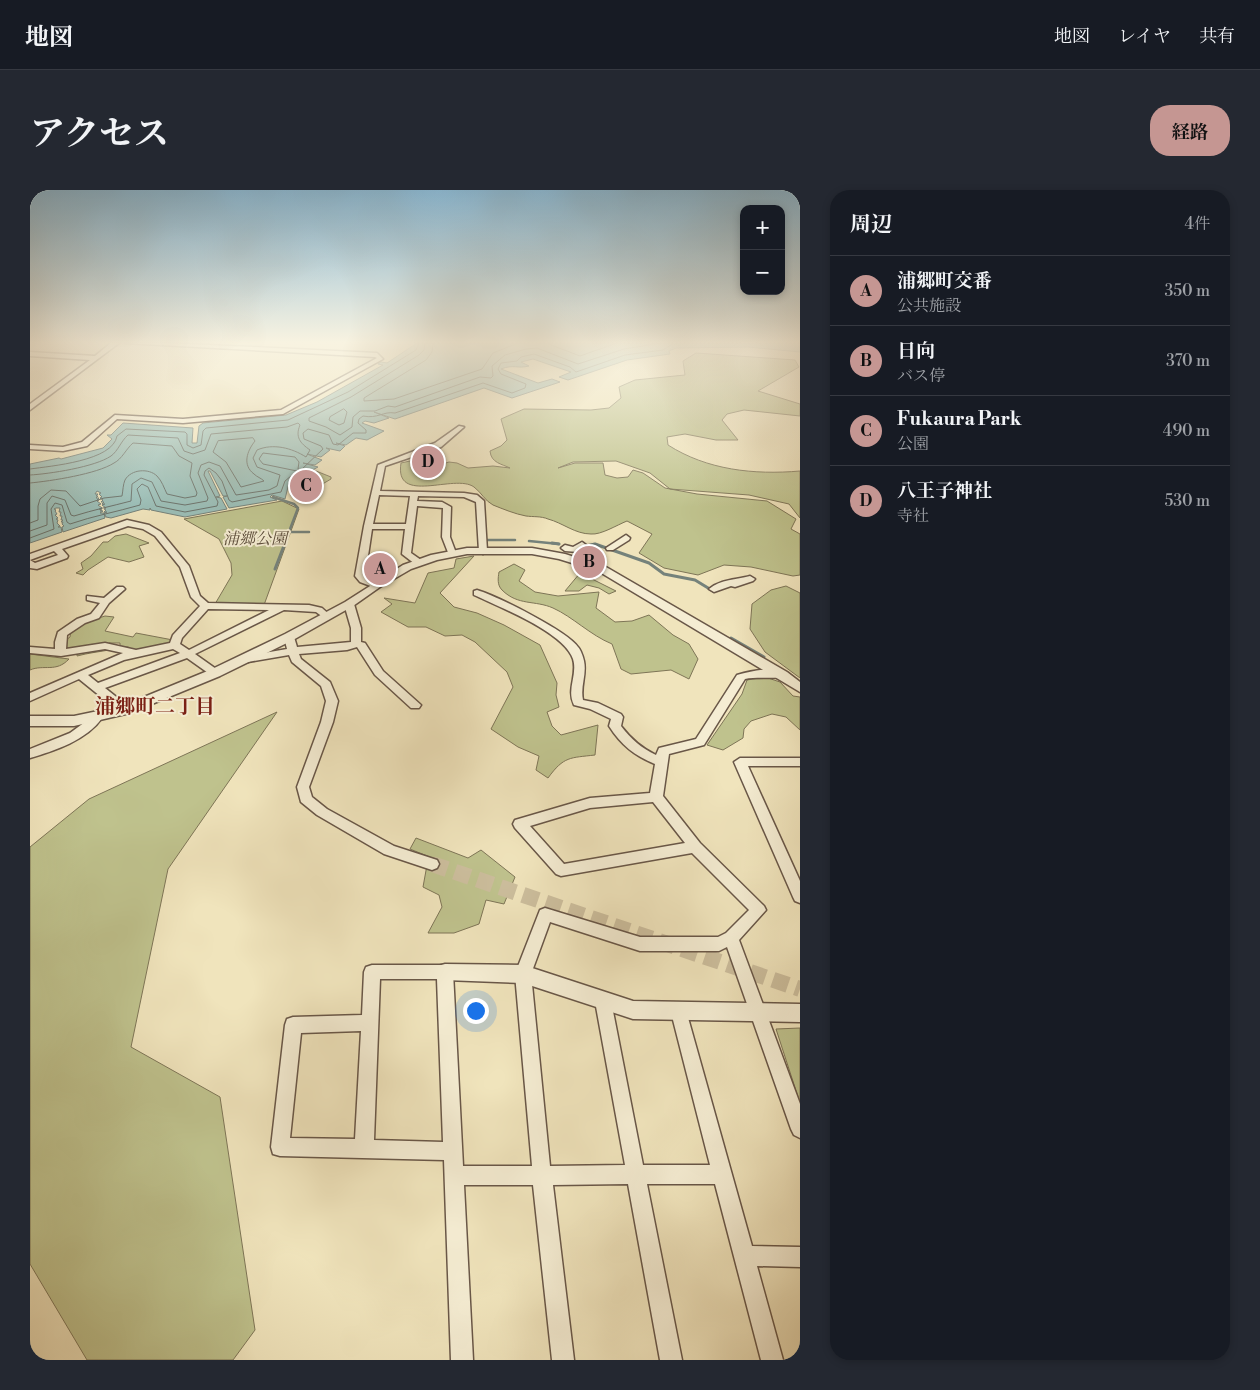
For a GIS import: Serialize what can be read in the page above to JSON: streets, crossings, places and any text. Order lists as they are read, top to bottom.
{
  "districts": ["浦郷町二丁目"],
  "parks": ["浦郷公園"],
  "page": {
    "header": "地図",
    "nav": ["地図", "レイヤ", "共有"],
    "title": "アクセス",
    "buttons": "経路",
    "heading": ["周辺", "4件"],
    "map_buttons": ["+", "−"],
    "list": [
      {
        "mark": "A",
        "name": "浦郷町交番",
        "note": "公共施設",
        "value": "350 m"
      },
      {
        "mark": "B",
        "name": "日向",
        "note": "バス停",
        "value": "370 m"
      },
      {
        "mark": "C",
        "name": "Fukaura Park",
        "note": "公園",
        "value": "490 m"
      },
      {
        "mark": "D",
        "name": "八王子神社",
        "note": "寺社",
        "value": "530 m"
      }
    ],
    "pins": [
      "D",
      "C",
      "B",
      "A"
    ]
  }
}
